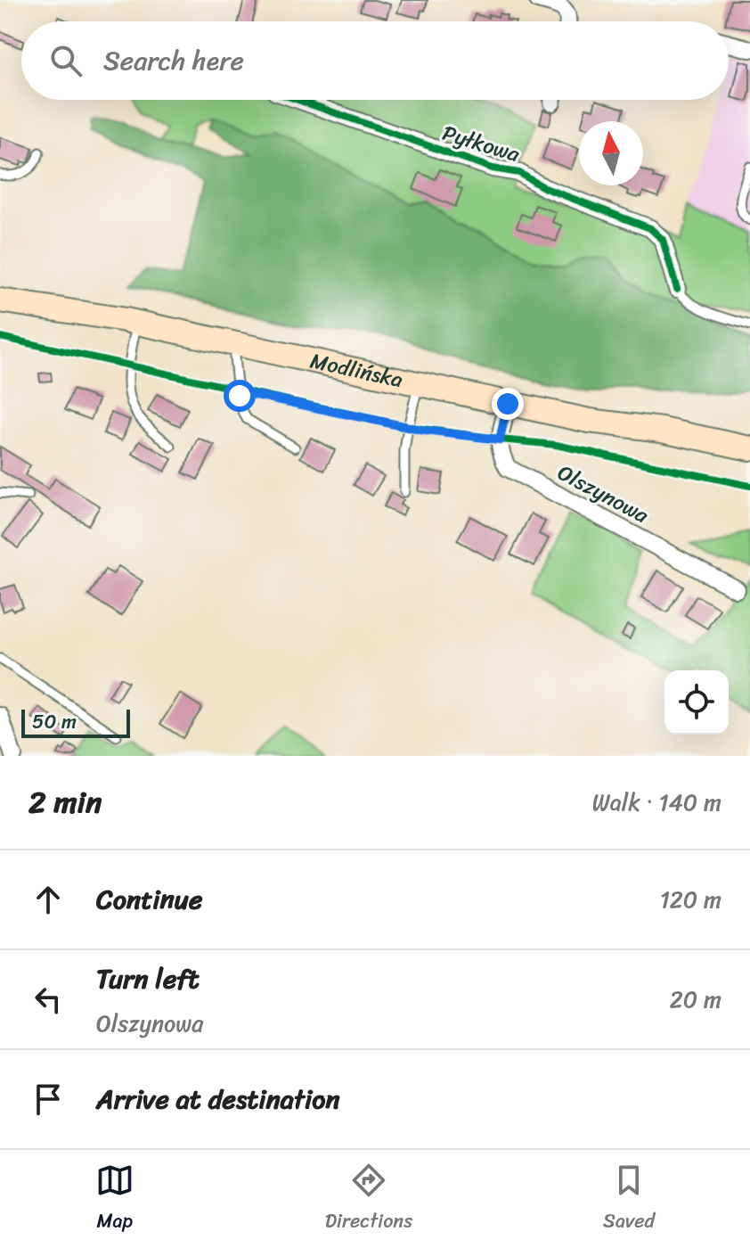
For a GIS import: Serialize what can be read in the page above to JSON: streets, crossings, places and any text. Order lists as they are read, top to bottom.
{
  "streets": {
    "main road": ["Modlińska"],
    "street": ["Pyłkowa", "Olszynowa"]
  },
  "crossings": [
    ["Modlińska", "Olszynowa"]
  ],
  "scale_bar": "50 m",
  "north": "top",
  "page": {
    "search": "Search here",
    "scale": "50 m",
    "heading": ["2 min", "Walk · 140 m"],
    "list": [
      ["Continue", "120 m"],
      ["Turn left", "Olszynowa", "20 m"],
      "Arrive at destination"
    ],
    "nav": ["Map", "Directions", "Saved"]
  }
}
